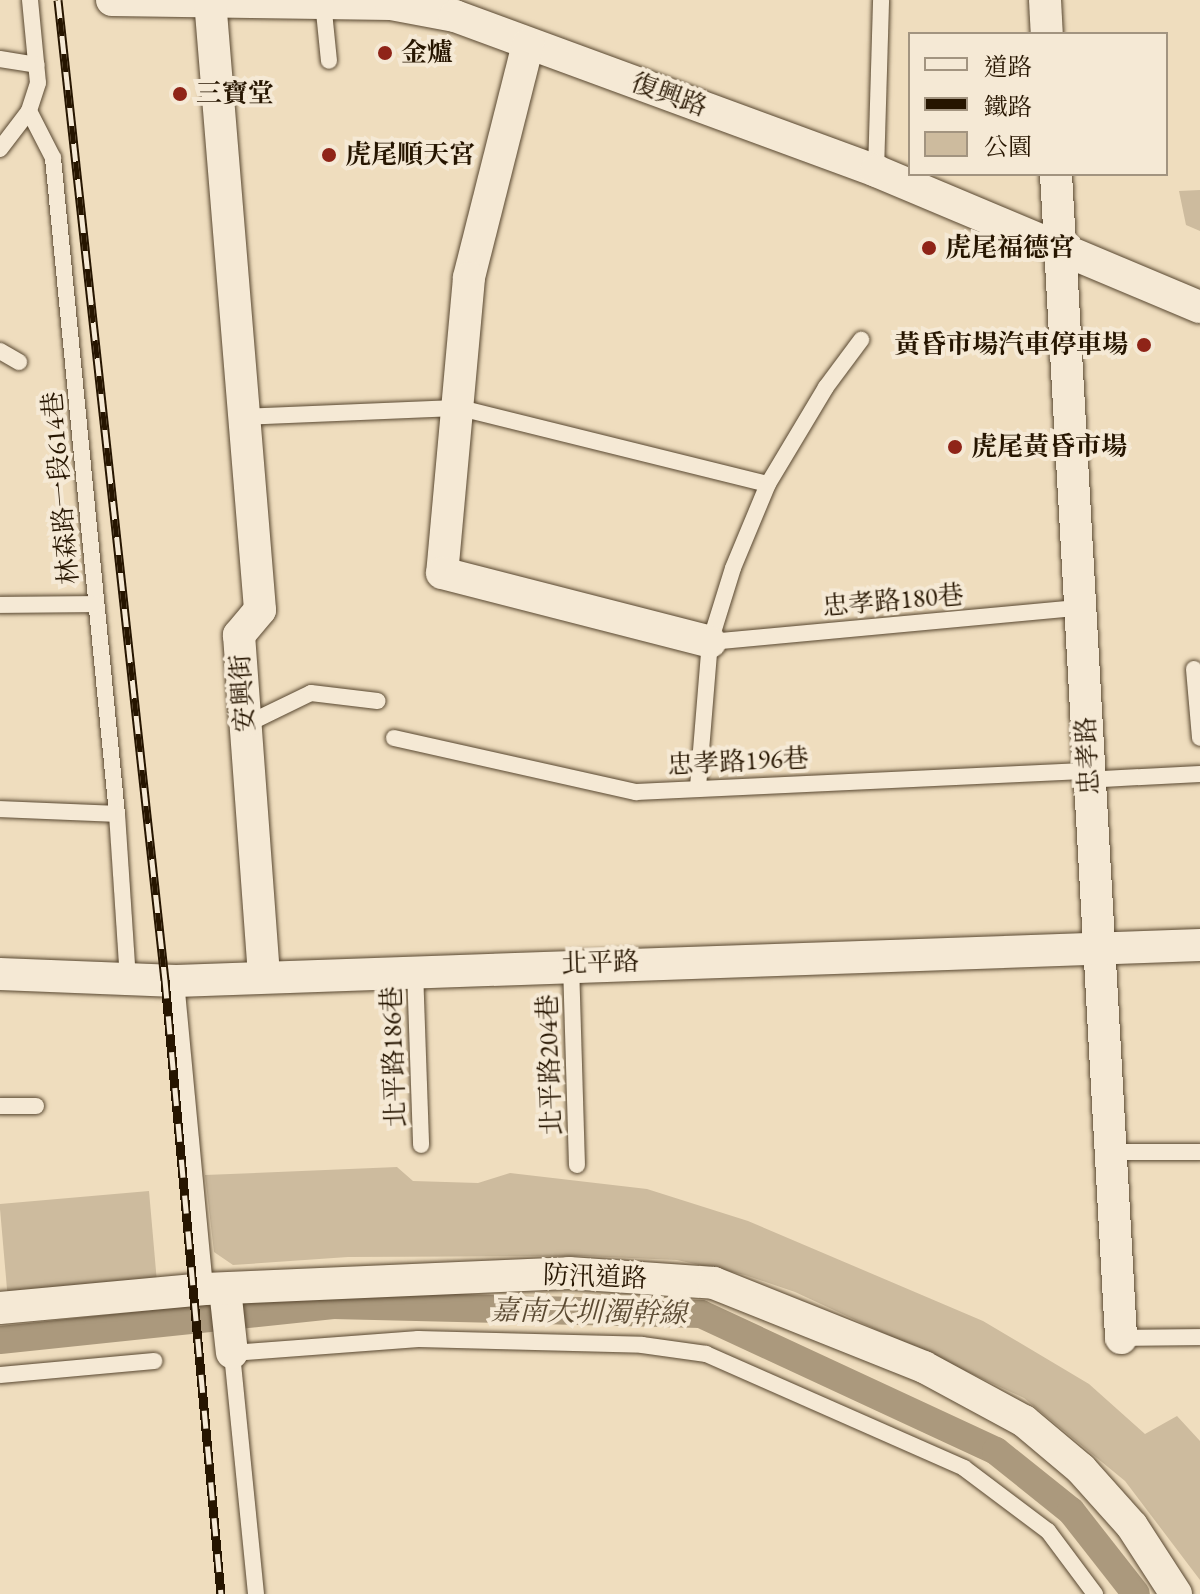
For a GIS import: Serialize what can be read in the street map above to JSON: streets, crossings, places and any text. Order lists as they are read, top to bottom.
{
  "streets": {
    "street": [
      "復興路",
      "安興街",
      "忠孝路",
      "北平路",
      "防汛道路"
    ],
    "lane": [
      "林森路一段614巷",
      "忠孝路180巷",
      "忠孝路196巷",
      "北平路186巷",
      "北平路204巷"
    ]
  },
  "crossings": [
    ["復興路", "安興街"],
    ["復興路", "忠孝路"],
    ["林森路一段614巷", "北平路"],
    ["忠孝路180巷", "忠孝路"],
    ["安興街", "北平路"],
    ["忠孝路", "忠孝路196巷"],
    ["忠孝路", "北平路"],
    ["北平路", "北平路186巷"],
    ["北平路", "北平路204巷"]
  ],
  "water": ["嘉南大圳濁幹線"],
  "places": [
    "金爐",
    "三寶堂",
    "虎尾順天宮",
    "虎尾福德宮",
    "黃昏市場汽車停車場",
    "虎尾黃昏市場"
  ],
  "legend": ["道路", "鐵路", "公園"]
}
